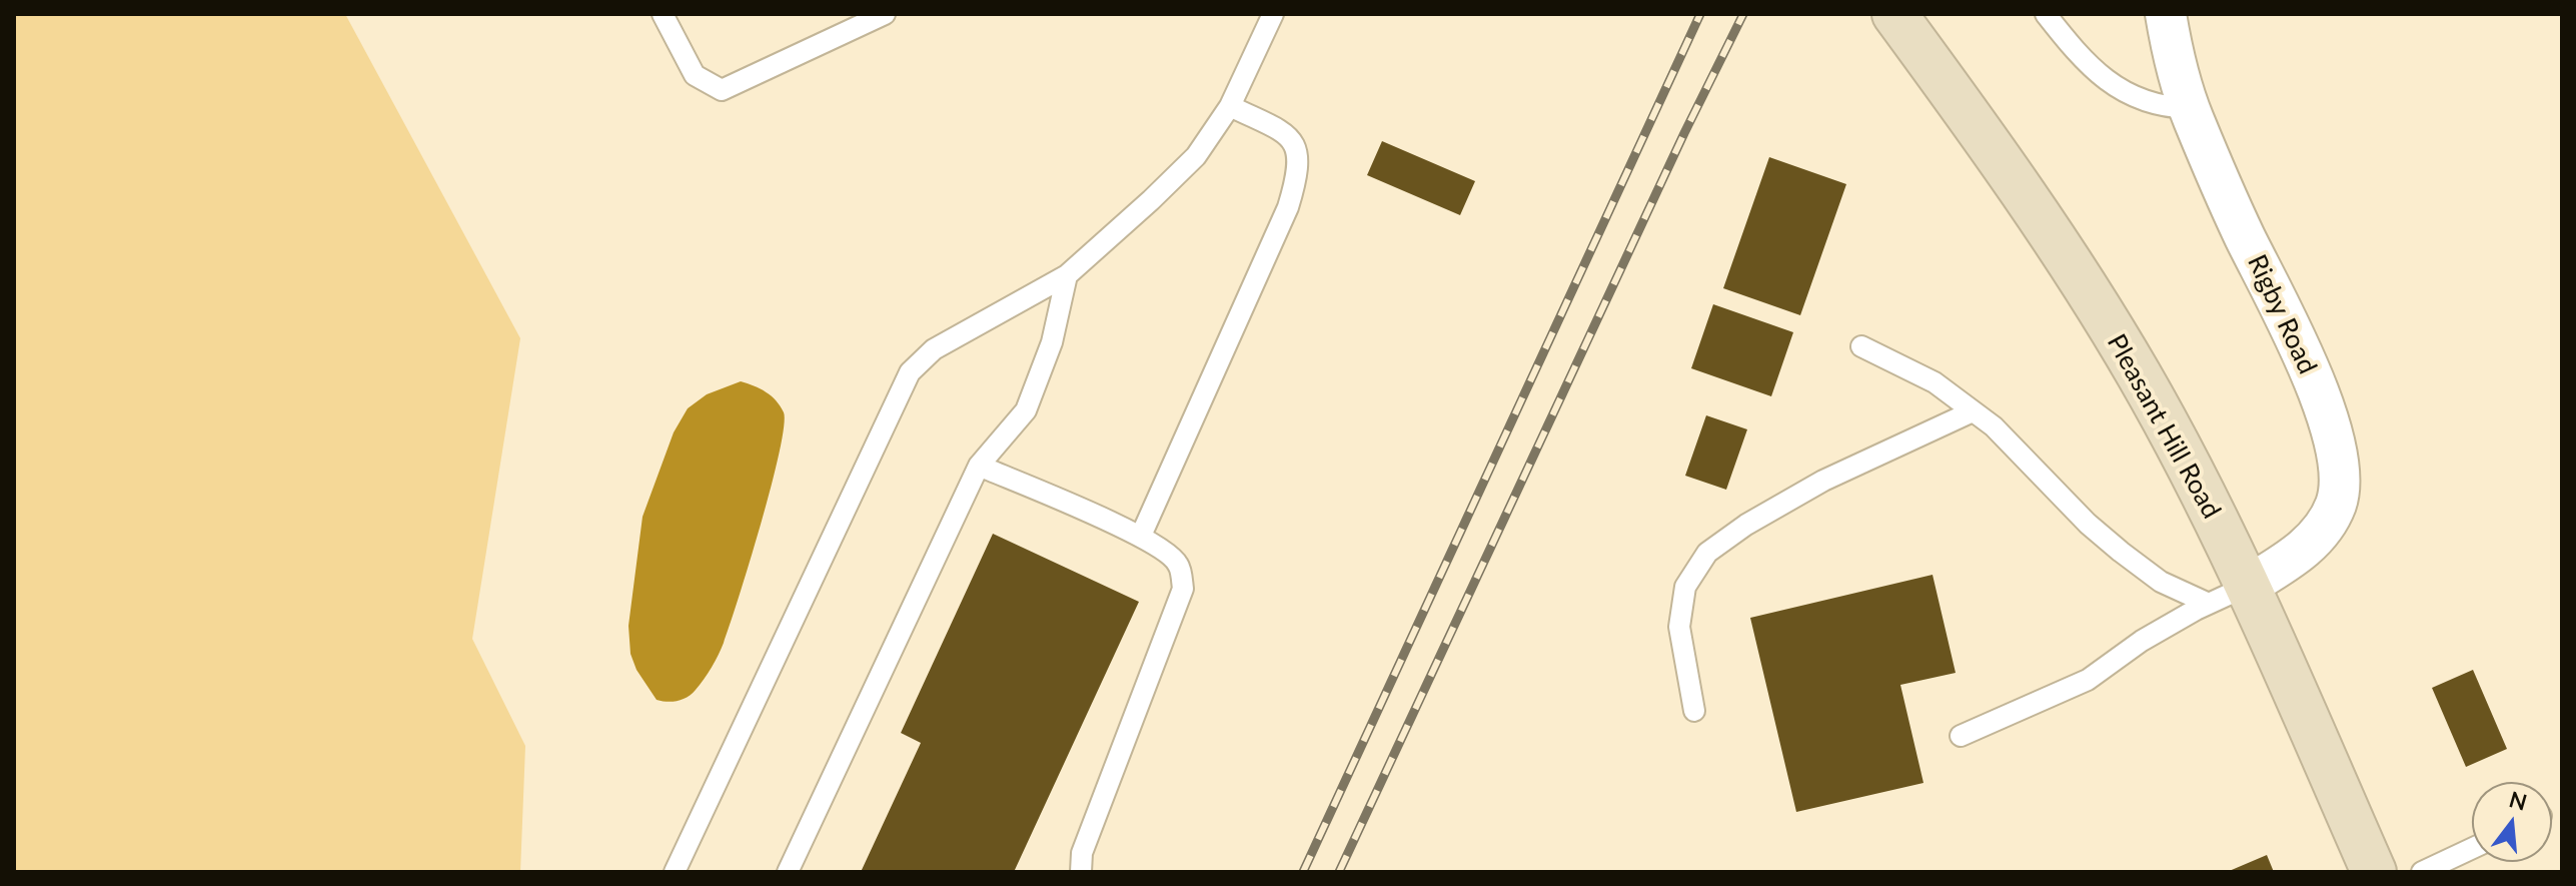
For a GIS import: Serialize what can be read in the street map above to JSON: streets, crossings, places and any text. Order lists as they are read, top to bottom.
{
  "streets": {
    "street": ["Rigby Road", "Pleasant Hill Road"]
  },
  "crossings": [
    ["Rigby Road", "Pleasant Hill Road"]
  ],
  "north": "top"
}
